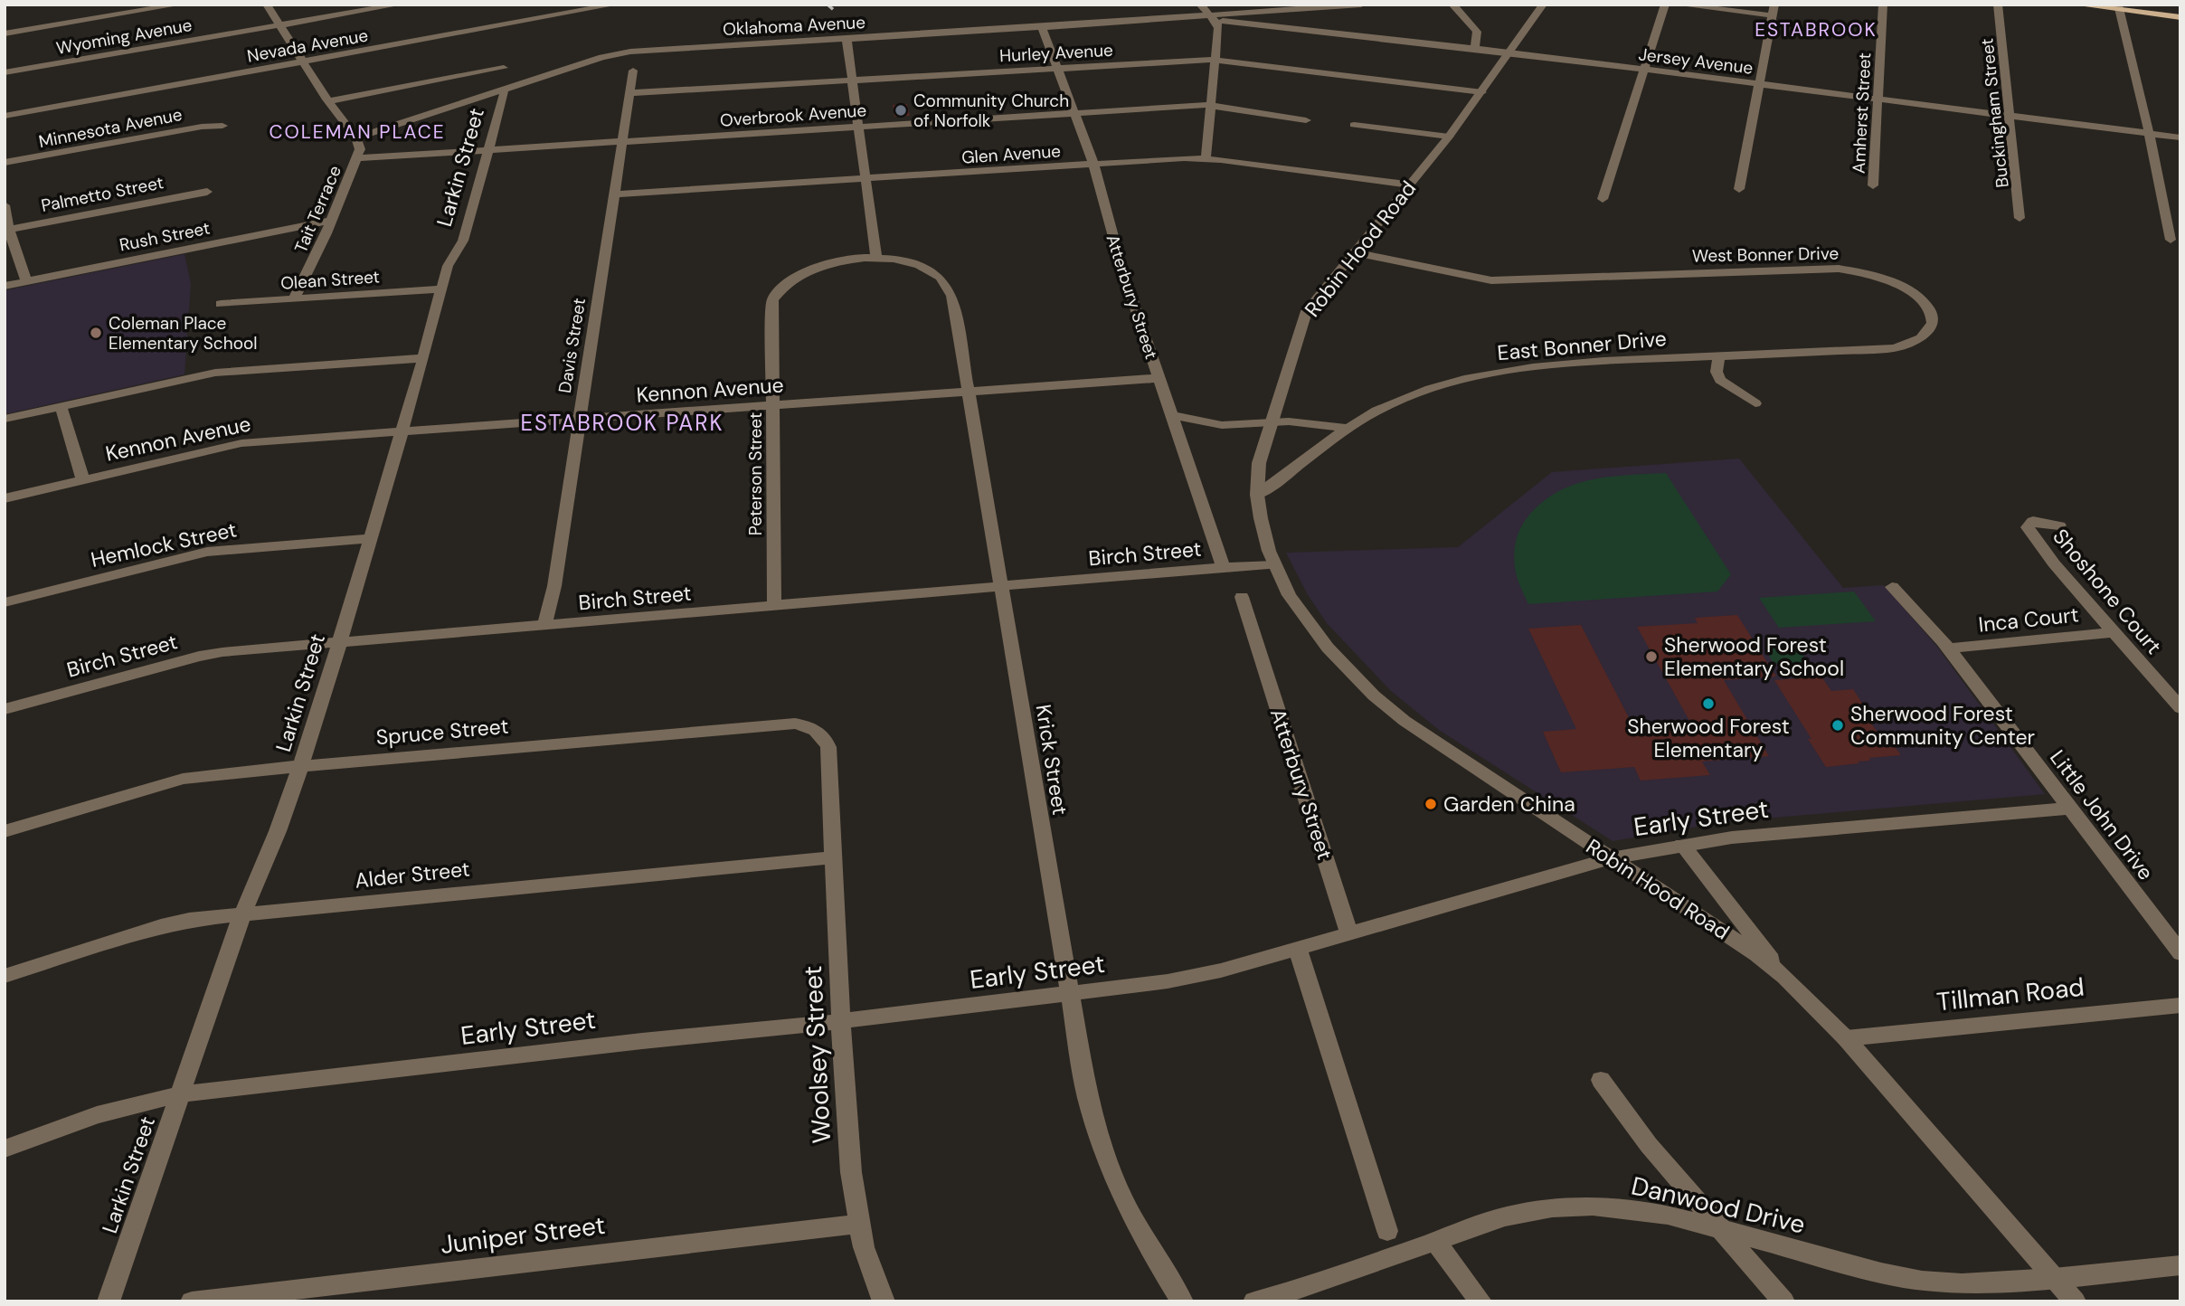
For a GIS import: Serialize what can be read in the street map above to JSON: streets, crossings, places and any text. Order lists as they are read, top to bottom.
{
  "streets": {
    "street": [
      "Oklahoma Avenue",
      "Wyoming Avenue",
      "Nevada Avenue",
      "Hurley Avenue",
      "Jersey Avenue",
      "Amherst Street",
      "Buckingham Street",
      "Overbrook Avenue",
      "Minnesota Avenue",
      "Glen Avenue",
      "Larkin Street",
      "Palmetto Street",
      "Tait Terrace",
      "Rush Street",
      "Robin Hood Road",
      "West Bonner Drive",
      "Olean Street",
      "Atterbury Street",
      "Davis Street",
      "East Bonner Drive",
      "Kennon Avenue",
      "Peterson Street",
      "Hemlock Street",
      "Birch Street",
      "Shoshone Court",
      "Inca Court",
      "Spruce Street",
      "Krick Street",
      "Little John Drive",
      "Early Street",
      "Alder Street",
      "Tillman Road",
      "Woolsey Street",
      "Danwood Drive",
      "Juniper Street"
    ]
  },
  "crossings": [
    ["Oklahoma Avenue", "Jersey Avenue"],
    ["Oklahoma Avenue", "Larkin Street"],
    ["Oklahoma Avenue", "Tait Terrace"],
    ["Oklahoma Avenue", "Atterbury Street"],
    ["Hurley Avenue", "Robin Hood Road"],
    ["Hurley Avenue", "Atterbury Street"],
    ["Hurley Avenue", "Davis Street"],
    ["Jersey Avenue", "Amherst Street"],
    ["Jersey Avenue", "Buckingham Street"],
    ["Jersey Avenue", "Robin Hood Road"],
    ["Overbrook Avenue", "Larkin Street"],
    ["Overbrook Avenue", "Tait Terrace"],
    ["Overbrook Avenue", "Atterbury Street"],
    ["Overbrook Avenue", "Davis Street"],
    ["Glen Avenue", "Robin Hood Road"],
    ["Glen Avenue", "Atterbury Street"],
    ["Glen Avenue", "Davis Street"],
    ["Larkin Street", "Olean Street"],
    ["Larkin Street", "Kennon Avenue"],
    ["Larkin Street", "Hemlock Street"],
    ["Larkin Street", "Birch Street"],
    ["Larkin Street", "Spruce Street"],
    ["Larkin Street", "Early Street"],
    ["Larkin Street", "Alder Street"],
    ["Tait Terrace", "Rush Street"],
    ["Tait Terrace", "Olean Street"],
    ["Robin Hood Road", "West Bonner Drive"],
    ["Robin Hood Road", "East Bonner Drive"],
    ["Robin Hood Road", "Birch Street"],
    ["Robin Hood Road", "Early Street"],
    ["Robin Hood Road", "Tillman Road"],
    ["Robin Hood Road", "Danwood Drive"],
    ["West Bonner Drive", "East Bonner Drive"],
    ["Atterbury Street", "Kennon Avenue"],
    ["Atterbury Street", "Birch Street"],
    ["Atterbury Street", "Early Street"],
    ["Davis Street", "Kennon Avenue"],
    ["Davis Street", "Birch Street"],
    ["Kennon Avenue", "Peterson Street"],
    ["Kennon Avenue", "Krick Street"],
    ["Peterson Street", "Birch Street"],
    ["Peterson Street", "Krick Street"],
    ["Birch Street", "Krick Street"],
    ["Shoshone Court", "Inca Court"],
    ["Inca Court", "Little John Drive"],
    ["Spruce Street", "Woolsey Street"],
    ["Krick Street", "Early Street"],
    ["Little John Drive", "Early Street"],
    ["Early Street", "Woolsey Street"],
    ["Alder Street", "Woolsey Street"],
    ["Woolsey Street", "Juniper Street"]
  ],
  "districts": ["ESTABROOK", "COLEMAN PLACE", "ESTABROOK PARK"],
  "places": [
    "Community Church of Norfolk",
    "Coleman Place Elementary School",
    "Sherwood Forest Elementary School",
    "Sherwood Forest Elementary",
    "Sherwood Forest Community Center",
    "Garden China"
  ]
}
